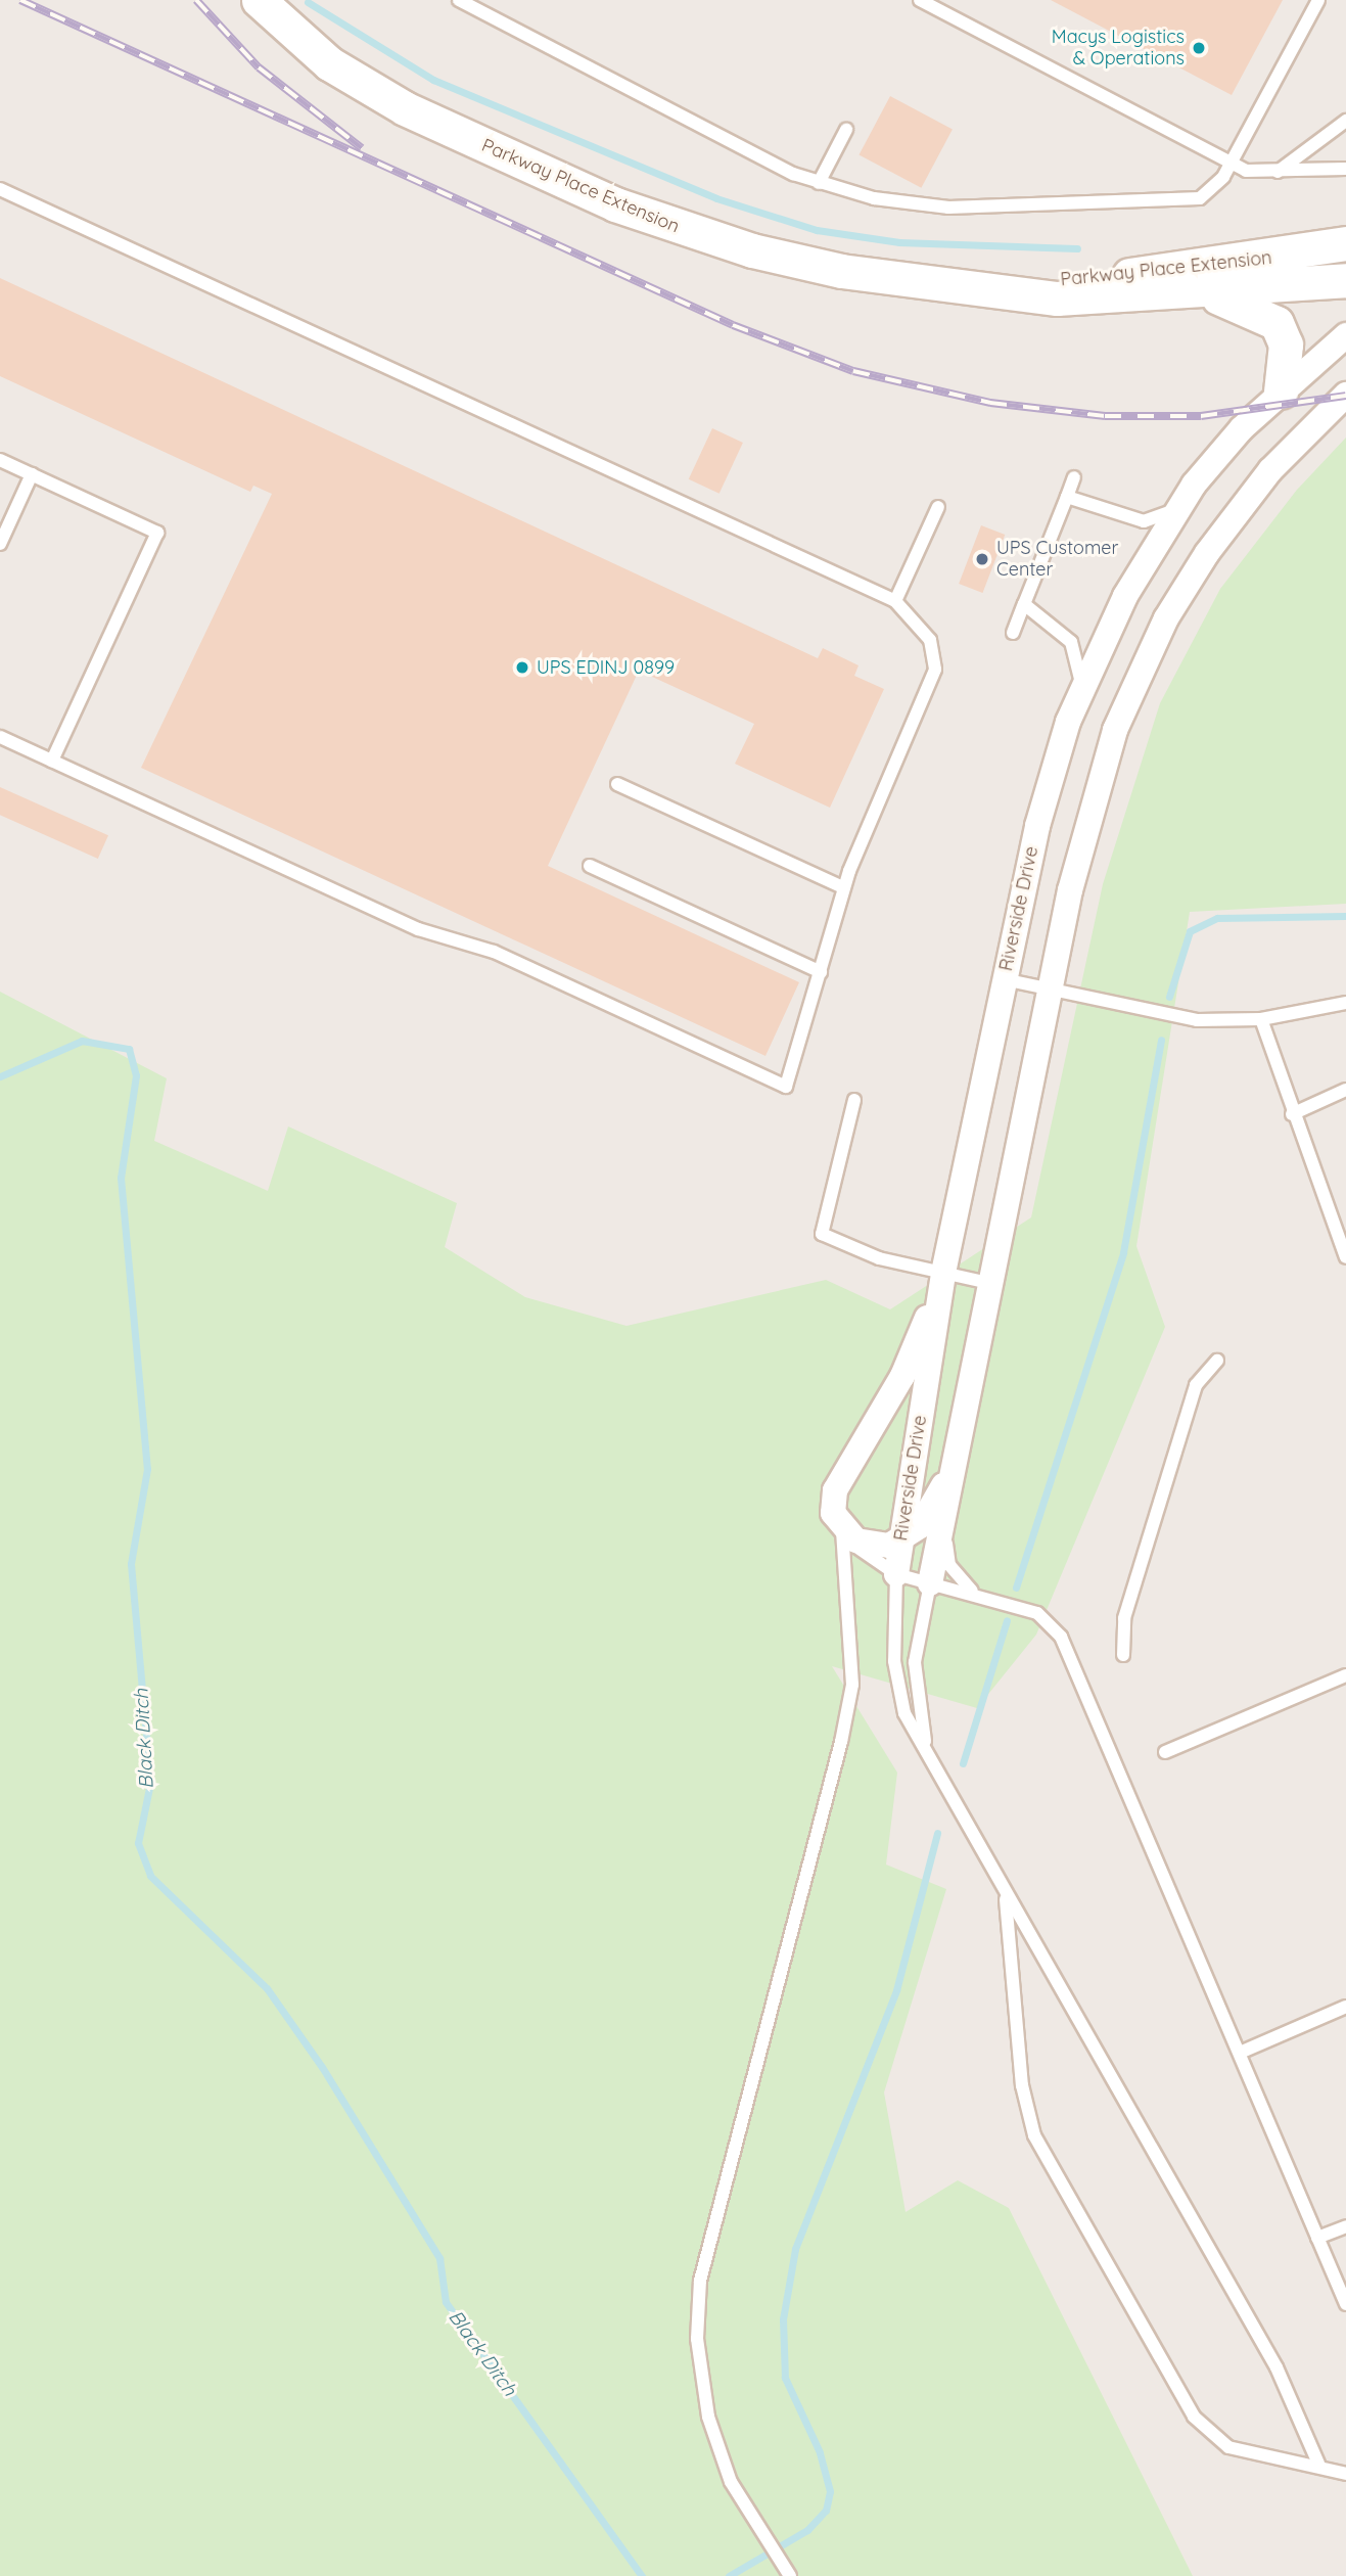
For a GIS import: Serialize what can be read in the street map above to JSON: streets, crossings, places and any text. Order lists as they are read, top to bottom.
{
  "streets": {
    "main road": ["Parkway Place Extension"],
    "street": ["Riverside Drive"]
  },
  "water": ["Black Ditch"],
  "places": ["Macys Logistics & Operations", "UPS Customer Center", "UPS EDINJ 0899"]
}
